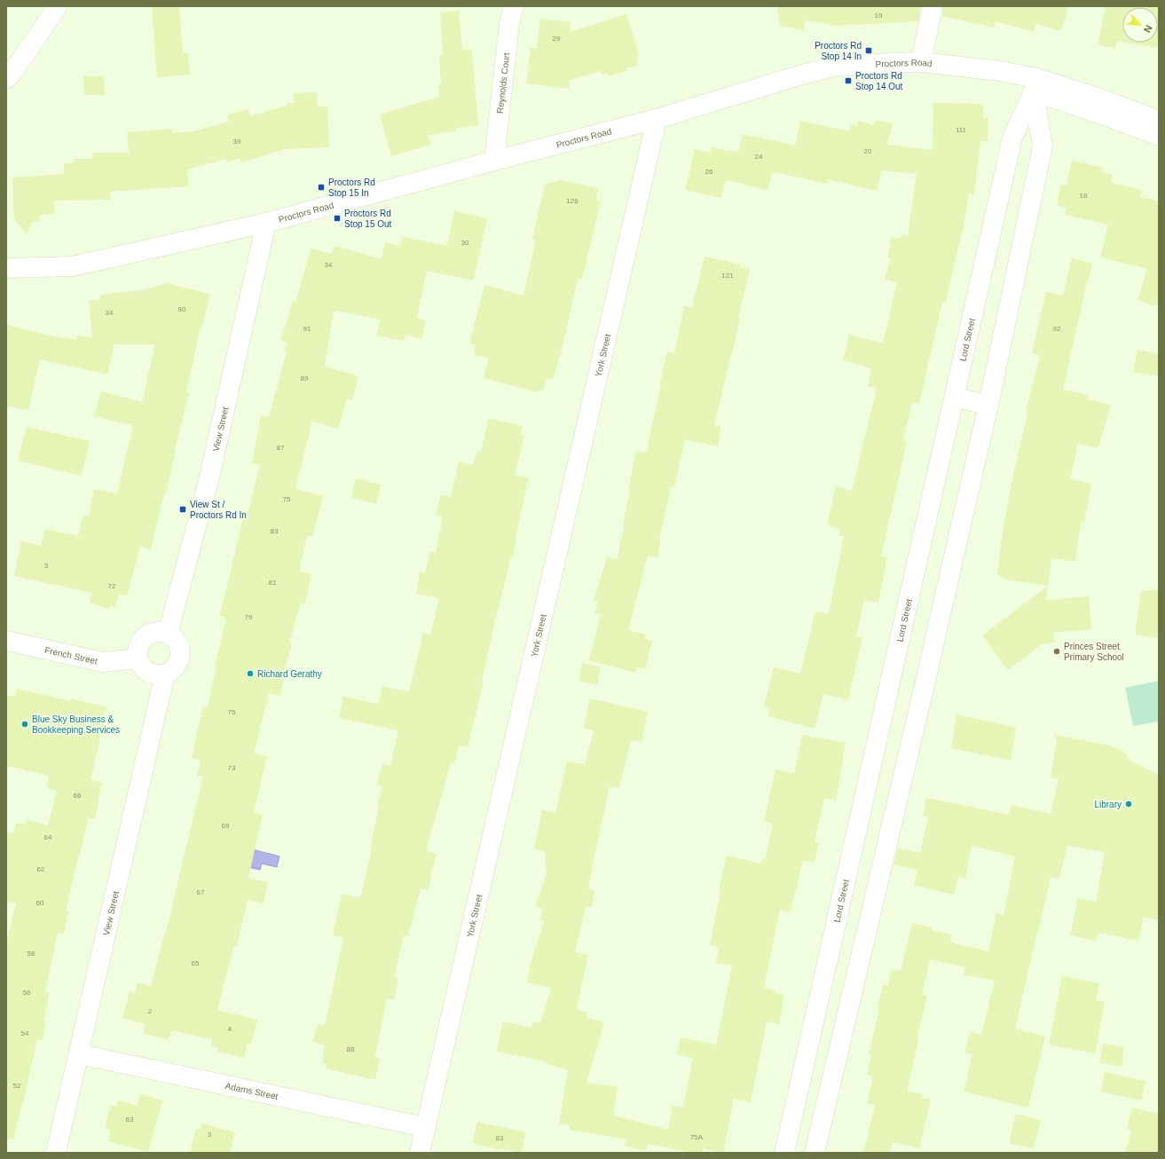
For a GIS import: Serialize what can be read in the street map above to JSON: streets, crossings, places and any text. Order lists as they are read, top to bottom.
{
  "streets": {
    "street": [
      "Proctors Road",
      "Reynolds Court",
      "Lord Street",
      "York Street",
      "View Street",
      "French Street",
      "Adams Street"
    ]
  },
  "crossings": [
    ["Proctors Road", "Reynolds Court"],
    ["Proctors Road", "Lord Street"],
    ["Proctors Road", "York Street"],
    ["Proctors Road", "View Street"],
    ["York Street", "Adams Street"],
    ["View Street", "French Street"],
    ["View Street", "Adams Street"]
  ],
  "places": {
    "transit": [
      "Proctors Rd Stop 14 In",
      "Proctors Rd Stop 14 Out",
      "Proctors Rd Stop 15 In",
      "Proctors Rd Stop 15 Out",
      "View St / Proctors Rd In"
    ],
    "other": [
      "Princes Street Primary School",
      "Richard Gerathy",
      "Blue Sky Business & Bookkeeping Services",
      "Library"
    ]
  },
  "house_numbers": [
    "19",
    "29",
    "111",
    "39",
    "20",
    "24",
    "26",
    "18",
    "126",
    "30",
    "34",
    "121",
    "80",
    "34",
    "91",
    "92",
    "89",
    "87",
    "75",
    "83",
    "3",
    "81",
    "72",
    "79",
    "75",
    "73",
    "66",
    "69",
    "64",
    "62",
    "67",
    "60",
    "58",
    "65",
    "56",
    "2",
    "4",
    "54",
    "88",
    "52",
    "63",
    "3",
    "75A",
    "83"
  ],
  "north": "bottom right"
}
